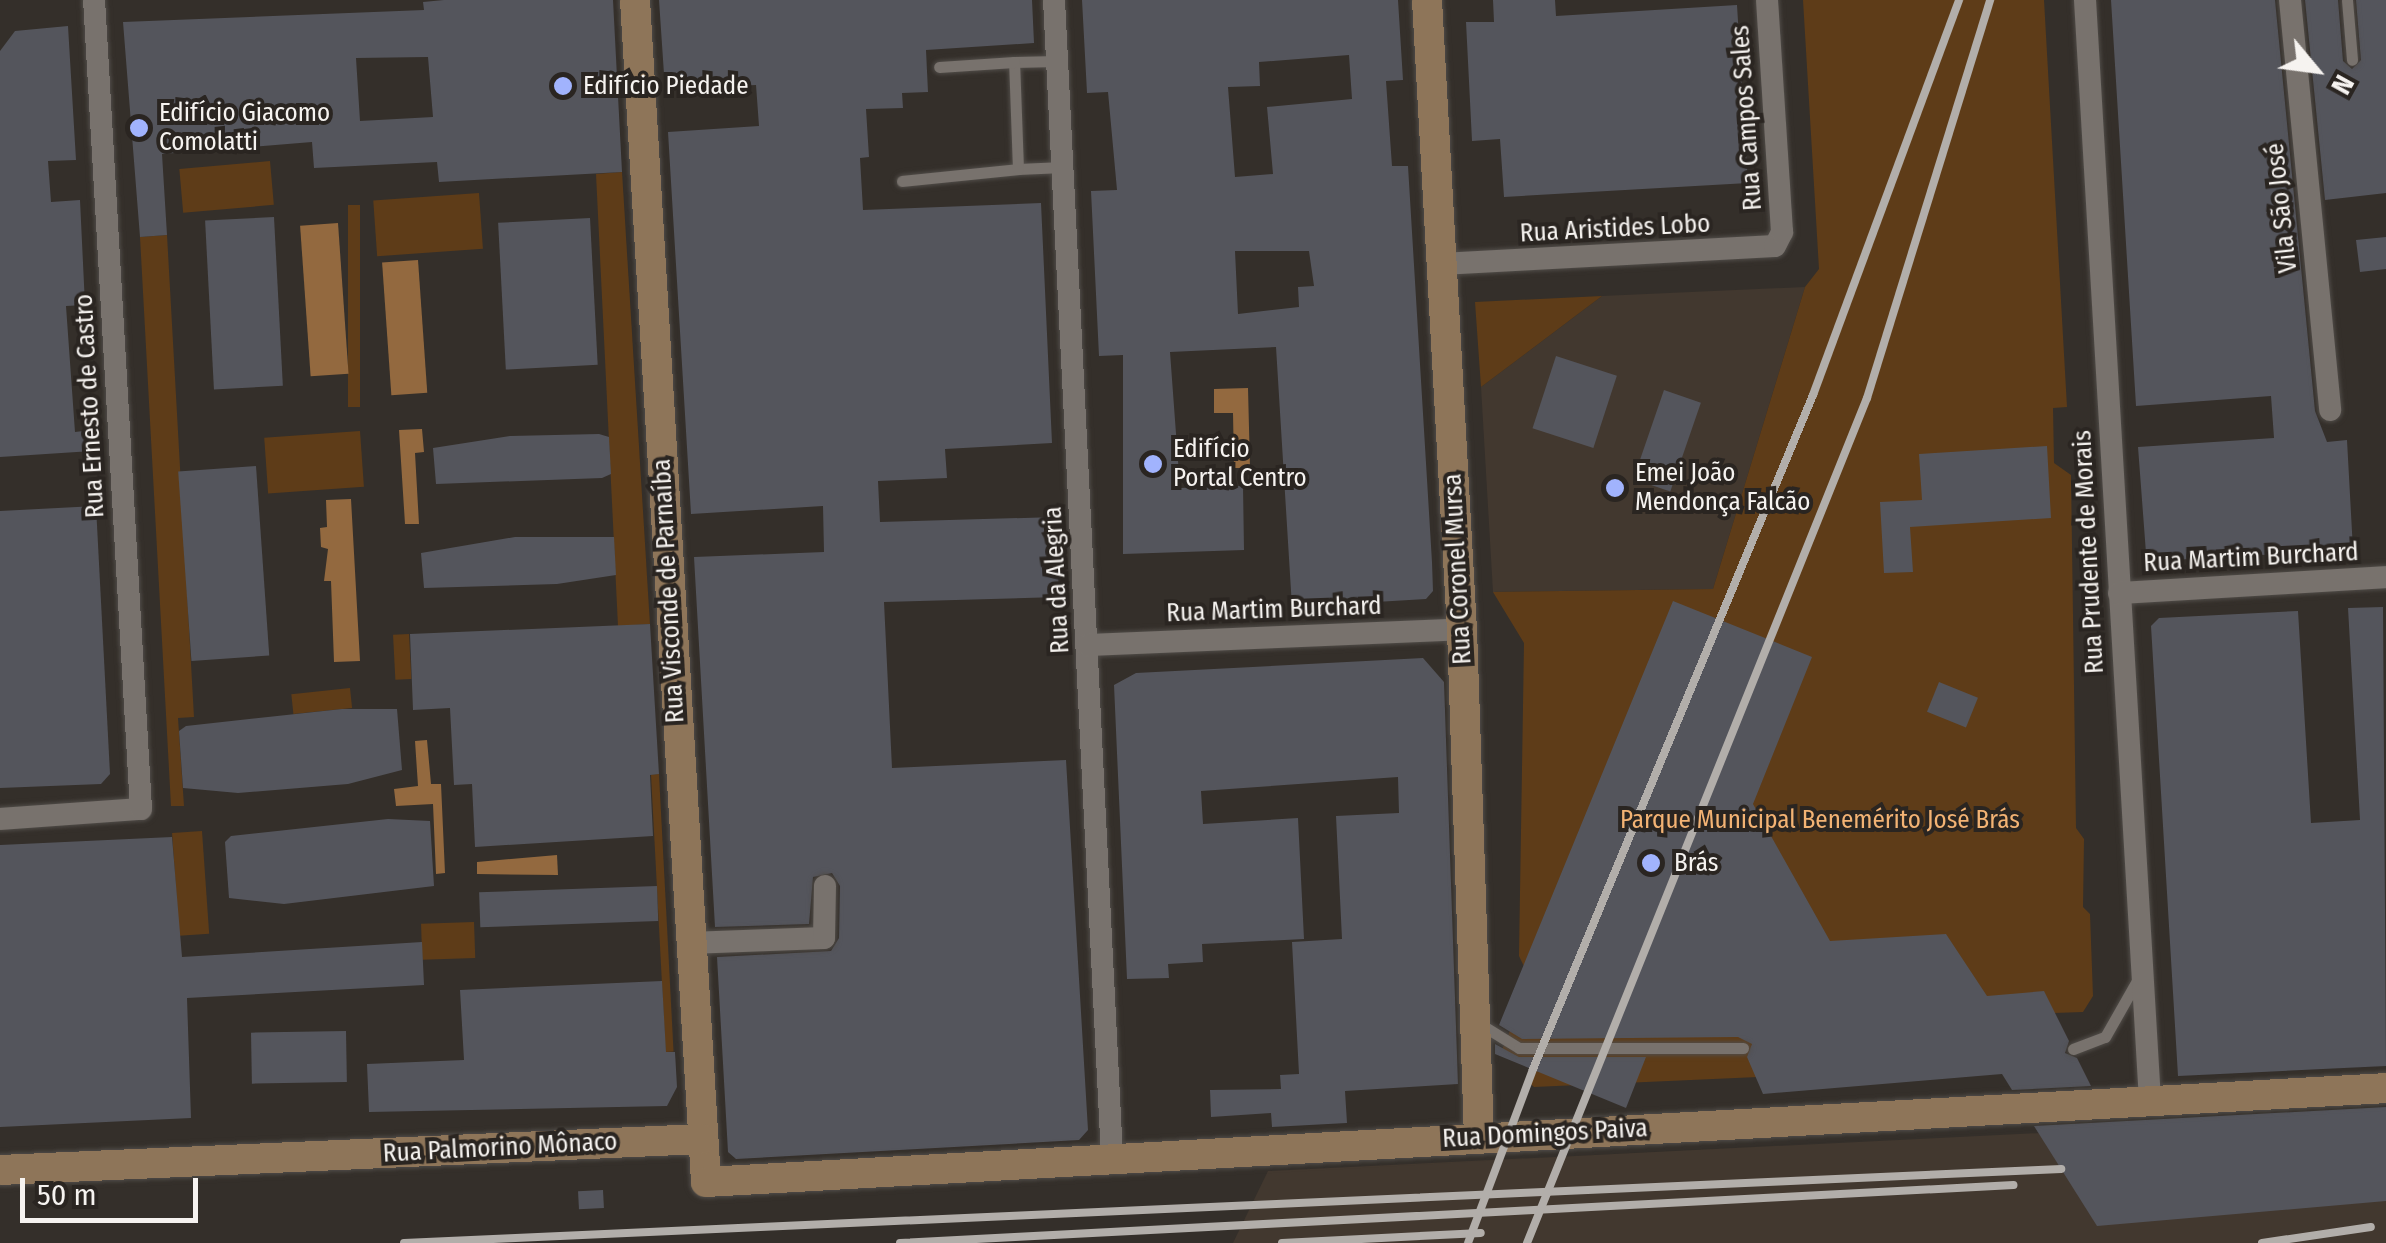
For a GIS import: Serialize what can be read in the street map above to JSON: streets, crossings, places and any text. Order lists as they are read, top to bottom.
{
  "streets": {
    "street": [
      "Rua Campos Sales",
      "Vila São José",
      "Rua Aristides Lobo",
      "Rua Ernesto de Castro",
      "Rua Prudente de Morais",
      "Rua Martim Burchard",
      "Rua Coronel Mursa",
      "Rua da Alegria",
      "Rua Visconde de Parnaíba",
      "Rua Domingos Paiva",
      "Rua Palmorino Mônaco"
    ]
  },
  "crossings": [
    ["Rua Campos Sales", "Rua Aristides Lobo"],
    ["Rua Aristides Lobo", "Rua Coronel Mursa"],
    ["Rua Prudente de Morais", "Rua Martim Burchard"],
    ["Rua Prudente de Morais", "Rua Domingos Paiva"],
    ["Rua Martim Burchard", "Rua Coronel Mursa"],
    ["Rua Martim Burchard", "Rua da Alegria"],
    ["Rua Coronel Mursa", "Rua Domingos Paiva"],
    ["Rua da Alegria", "Rua Domingos Paiva"],
    ["Rua Visconde de Parnaíba", "Rua Domingos Paiva"],
    ["Rua Visconde de Parnaíba", "Rua Palmorino Mônaco"]
  ],
  "parks": ["Parque Municipal Benemérito José Brás"],
  "places": [
    "Edifício Piedade",
    "Edifício Giacomo Comolatti",
    "Edifício Portal Centro",
    "Emei João Mendonça Falcão",
    "Brás"
  ],
  "scale_bar": "50 m",
  "north": "bottom right"
}
